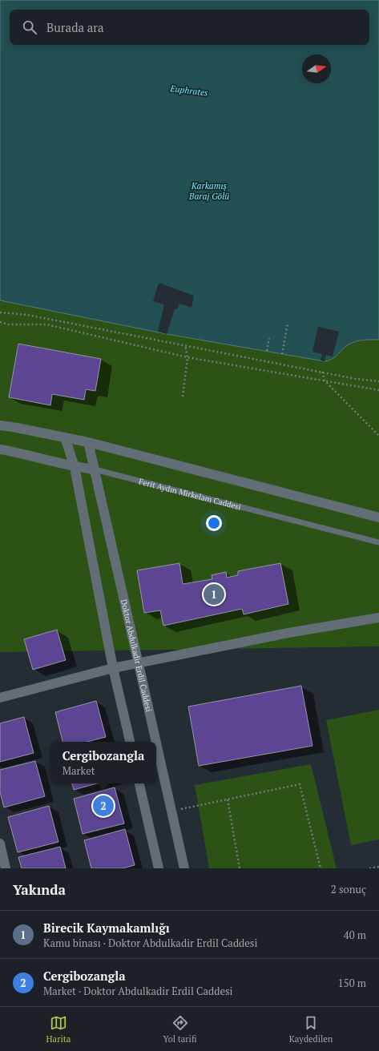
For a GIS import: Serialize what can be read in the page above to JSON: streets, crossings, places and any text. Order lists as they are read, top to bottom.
{
  "streets": {
    "street": ["Ferit Aydın Mirkelam Caddesi", "Doktor Abdulkadir Erdil Caddesi"]
  },
  "crossings": [
    ["Ferit Aydın Mirkelam Caddesi", "Doktor Abdulkadir Erdil Caddesi"]
  ],
  "water": ["Euphrates", "Karkamış Baraj Gölü"],
  "north": "right",
  "page": {
    "search": "Burada ara",
    "pins": ["1", "2"],
    "popup": ["Cergibozangla", "Market"],
    "heading": ["Yakında", "2 sonuç"],
    "list": [
      {
        "mark": "1",
        "name": "Birecik Kaymakamlığı",
        "note": "Kamu binası · Doktor Abdulkadir Erdil Caddesi",
        "value": "40 m"
      },
      {
        "mark": "2",
        "name": "Cergibozangla",
        "note": "Market · Doktor Abdulkadir Erdil Caddesi",
        "value": "150 m"
      }
    ],
    "nav": ["Harita", "Yol tarifi", "Kaydedilen"]
  }
}
